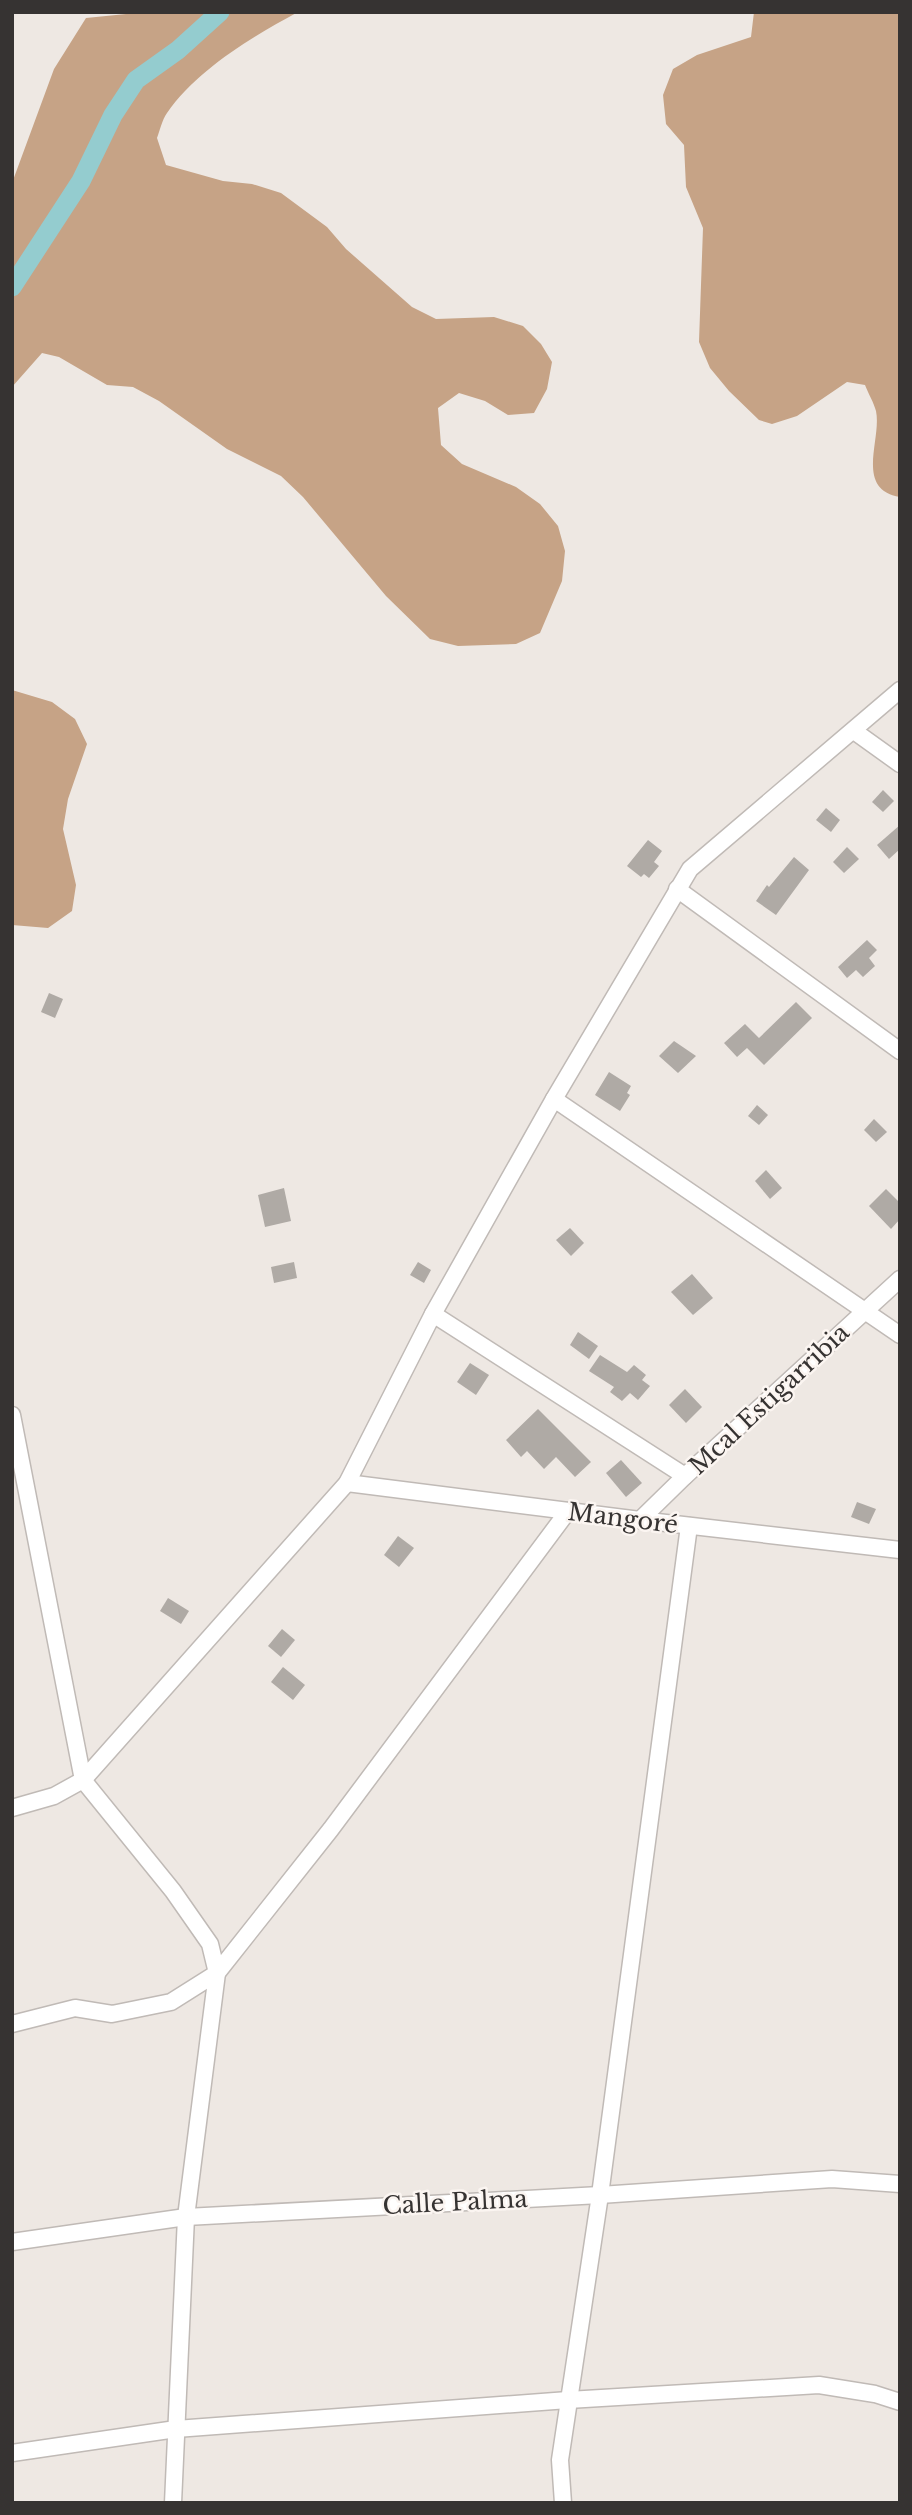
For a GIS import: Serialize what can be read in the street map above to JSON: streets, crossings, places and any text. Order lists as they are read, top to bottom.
{
  "streets": {
    "street": ["Mcal Estigarribia", "Mangoré", "Calle Palma"]
  },
  "crossings": [
    ["Mcal Estigarribia", "Mangoré"]
  ]
}
